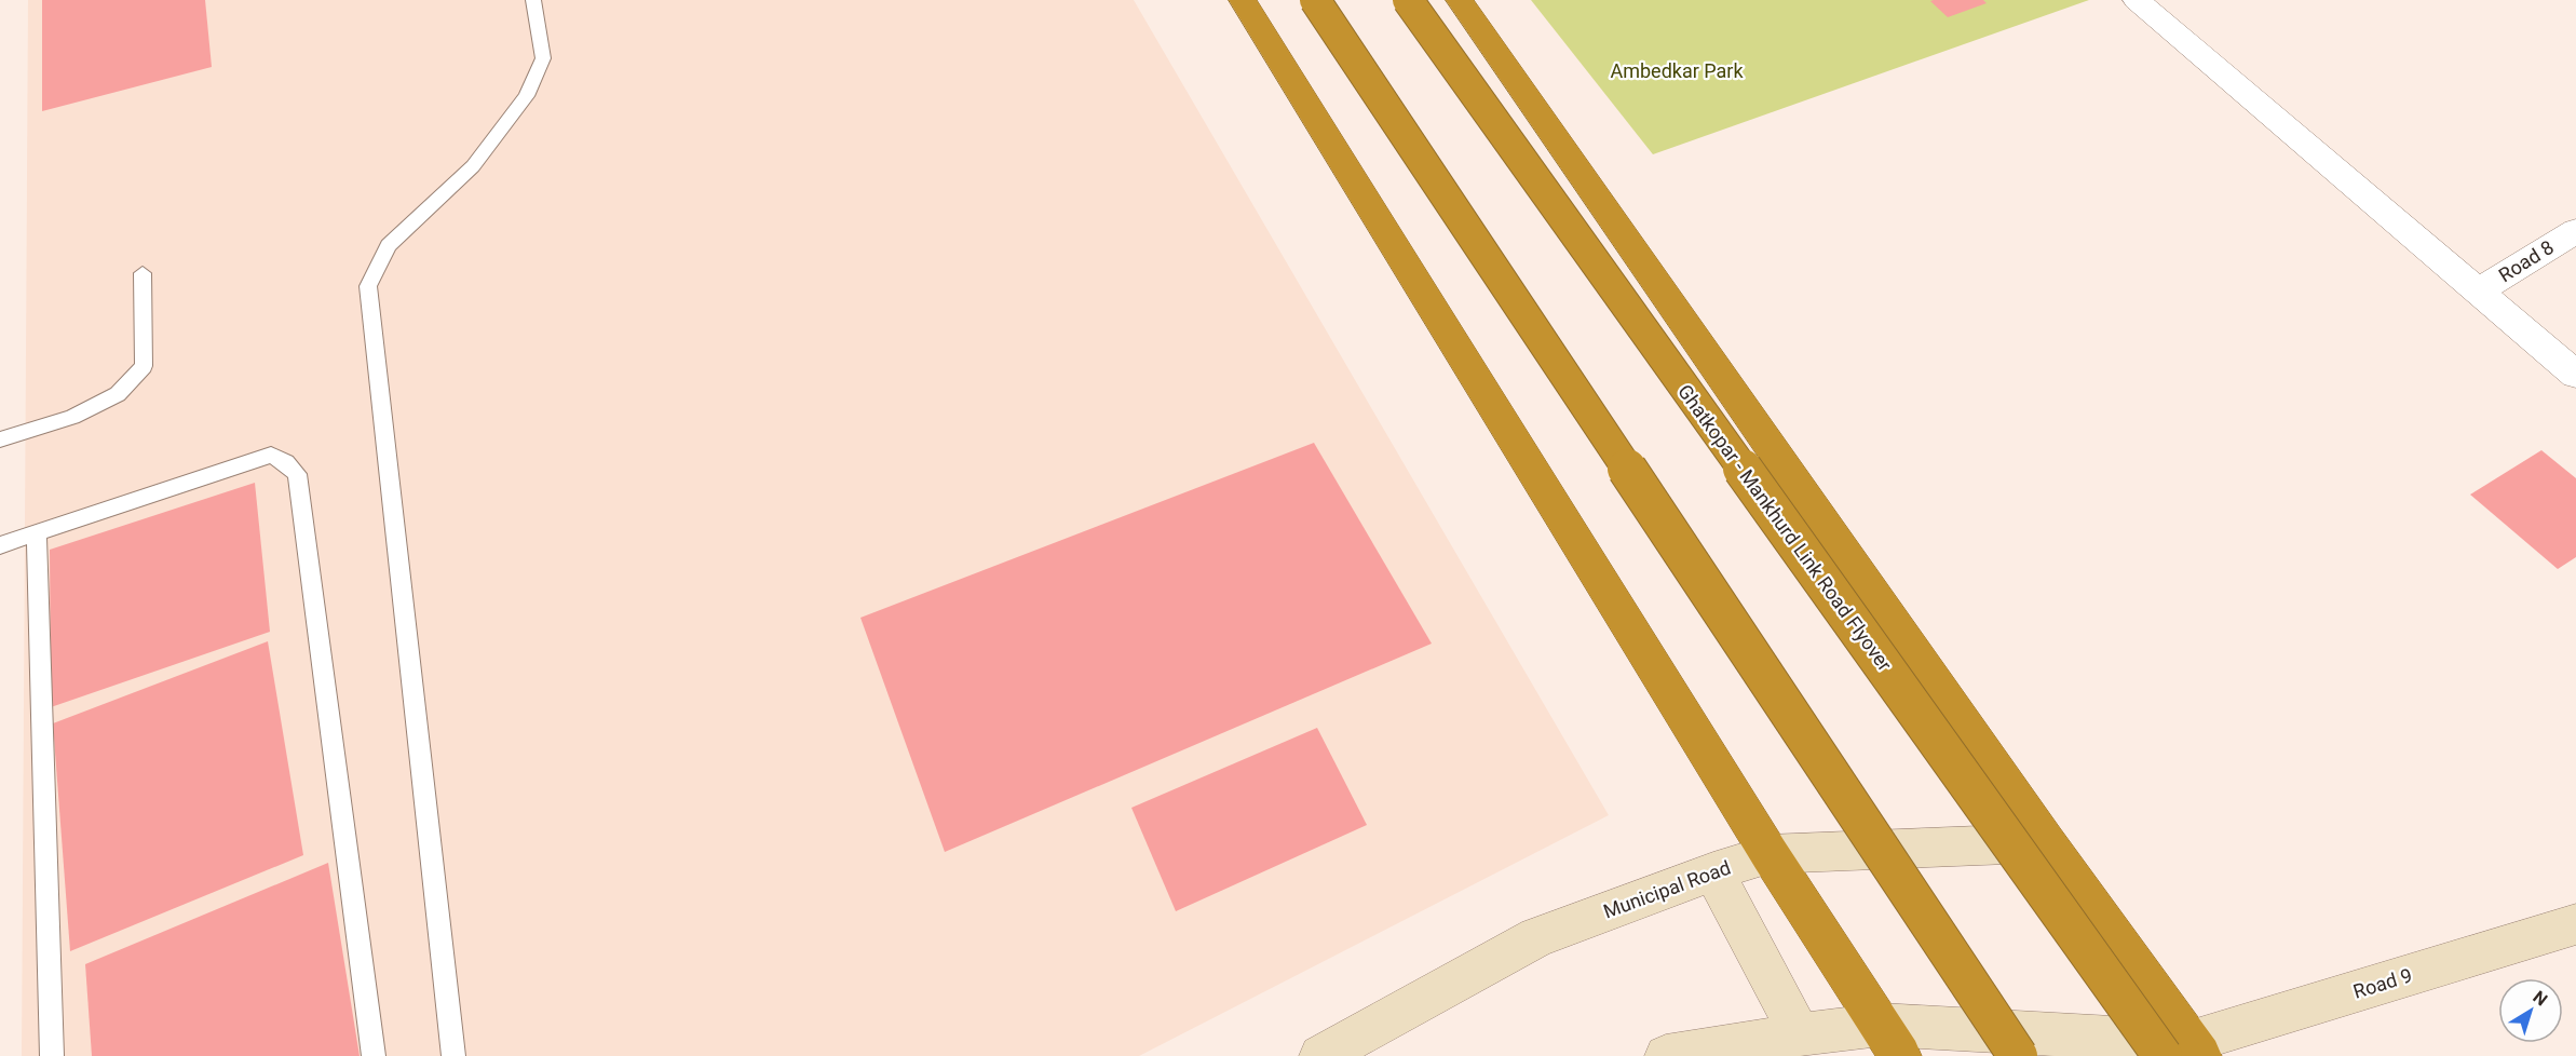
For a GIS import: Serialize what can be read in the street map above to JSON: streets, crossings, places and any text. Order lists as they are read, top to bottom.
{
  "streets": {
    "highway": ["Ghatkopar - Mankhurd Link Road Flyover"],
    "street": ["Road 8", "Municipal Road", "Road 9"]
  },
  "crossings": [
    ["Ghatkopar - Mankhurd Link Road Flyover", "Road 9"]
  ],
  "parks": ["Ambedkar Park"],
  "north": "top right"
}
